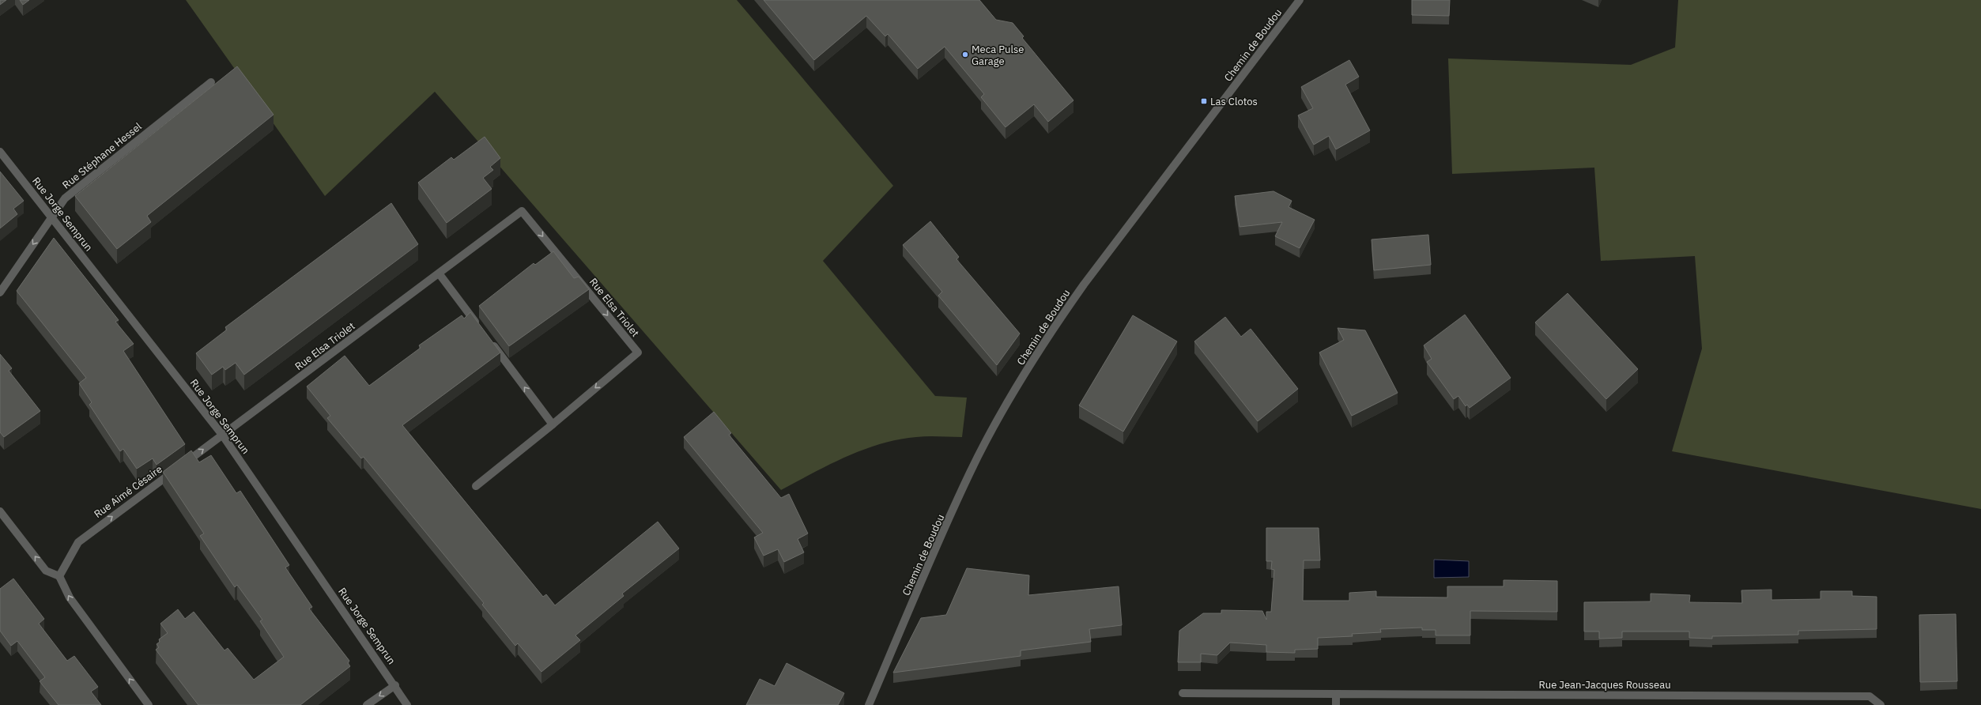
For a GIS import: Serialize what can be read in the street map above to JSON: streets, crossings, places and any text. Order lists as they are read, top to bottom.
{
  "streets": {
    "street": [
      "Chemin de Boudou",
      "Rue Stéphane Hessel",
      "Rue Jorge Semprun",
      "Rue Elsa Triolet",
      "Rue Aimé Césaire",
      "Rue Jean-Jacques Rousseau"
    ]
  },
  "crossings": [
    ["Rue Stéphane Hessel", "Rue Jorge Semprun"],
    ["Rue Jorge Semprun", "Rue Elsa Triolet"],
    ["Rue Jorge Semprun", "Rue Aimé Césaire"],
    ["Rue Elsa Triolet", "Rue Aimé Césaire"]
  ],
  "one_way": ["Rue Aimé Césaire"],
  "places": {
    "other": ["Meca Pulse Garage"],
    "transit": ["Las Clotos"]
  }
}
